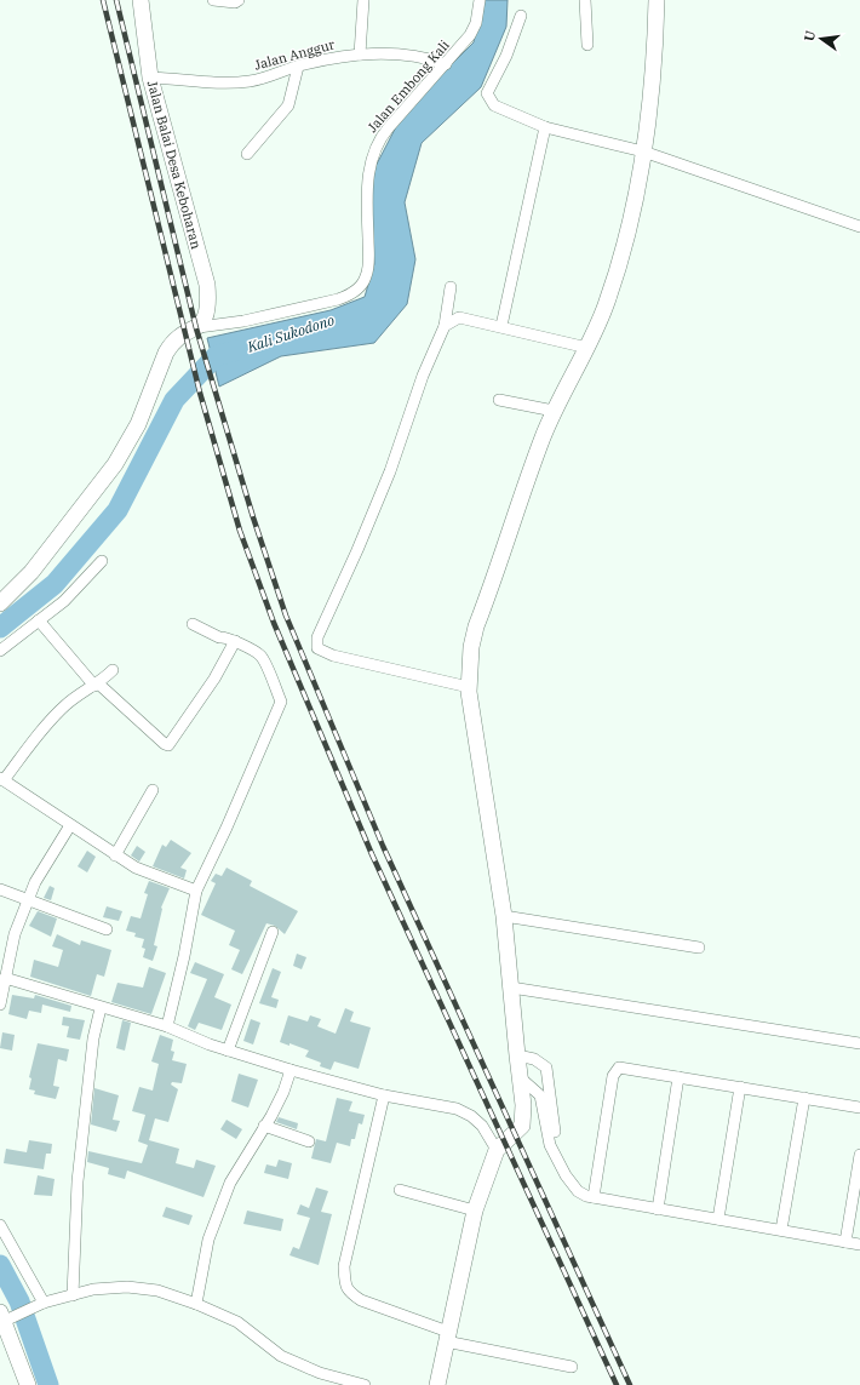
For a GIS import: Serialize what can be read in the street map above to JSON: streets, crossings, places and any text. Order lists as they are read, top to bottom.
{
  "streets": {
    "street": ["Jalan Anggur", "Jalan Embong Kali", "Jalan Balai Desa Keboharan"]
  },
  "crossings": [
    ["Jalan Anggur", "Jalan Embong Kali"],
    ["Jalan Anggur", "Jalan Balai Desa Keboharan"],
    ["Jalan Embong Kali", "Jalan Balai Desa Keboharan"]
  ],
  "water": ["Kali Sukodono"],
  "north": "left"
}
